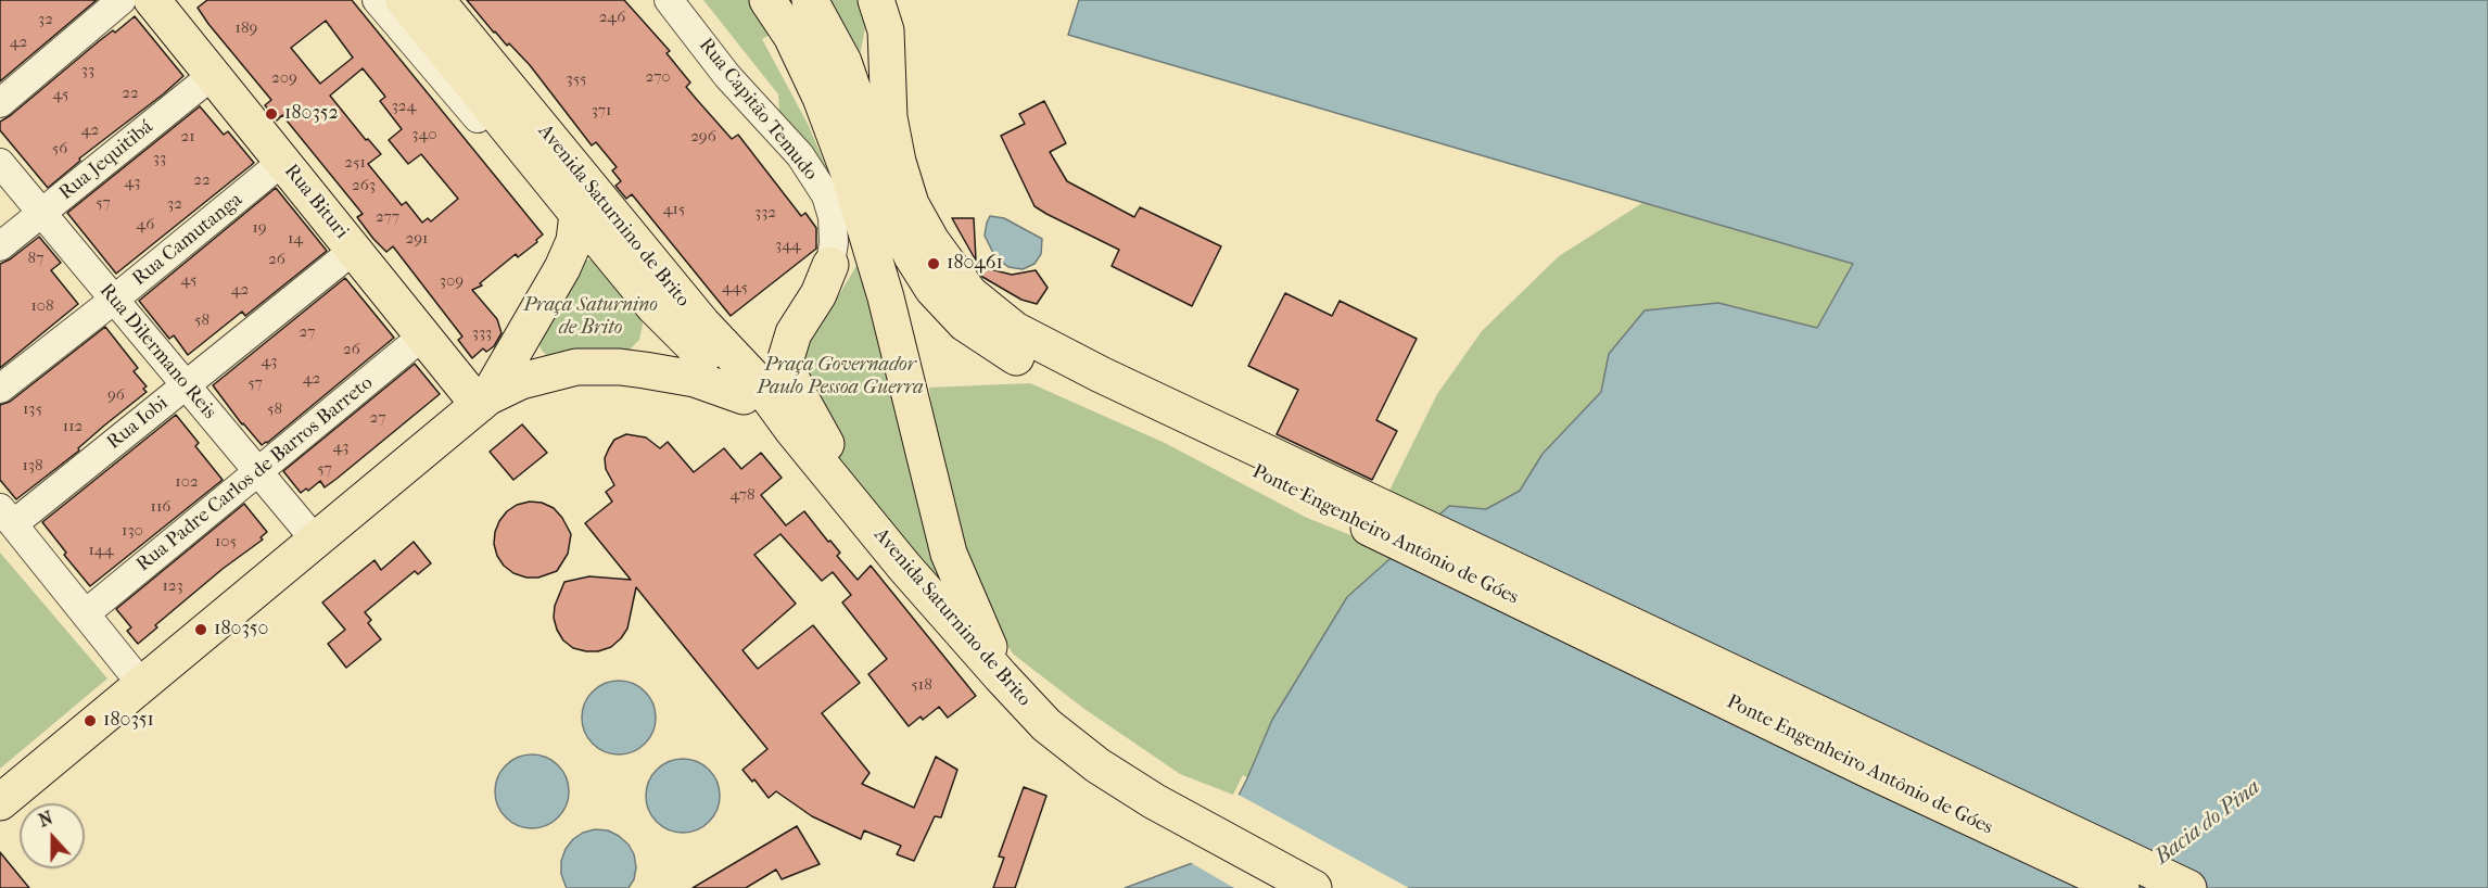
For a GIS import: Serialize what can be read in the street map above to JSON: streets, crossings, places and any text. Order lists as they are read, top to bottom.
{
  "streets": {
    "main road": ["Rua Bituri", "Avenida Saturnino de Brito", "Ponte Engenheiro Antônio de Góes"],
    "street": [
      "Rua Capitão Temudo",
      "Rua Jequitibá",
      "Rua Camutanga",
      "Rua Dilermano Reis",
      "Rua Iobi",
      "Rua Padre Carlos de Barros Barreto"
    ]
  },
  "crossings": [
    ["Rua Jequitibá", "Rua Bituri"],
    ["Rua Jequitibá", "Rua Dilermano Reis"],
    ["Rua Bituri", "Rua Camutanga"],
    ["Rua Bituri", "Rua Iobi"],
    ["Rua Bituri", "Rua Padre Carlos de Barros Barreto"],
    ["Rua Camutanga", "Rua Dilermano Reis"],
    ["Rua Dilermano Reis", "Rua Iobi"],
    ["Rua Dilermano Reis", "Rua Padre Carlos de Barros Barreto"]
  ],
  "water": ["Bacia do Pina"],
  "parks": ["Praça Saturnino de Brito", "Praça Governador Paulo Pessoa Guerra"],
  "places": [
    "180352",
    "180461",
    "180350",
    "180351"
  ],
  "house_numbers": [
    "246",
    "32",
    "189",
    "42",
    "33",
    "270",
    "209",
    "355",
    "22",
    "45",
    "324",
    "371",
    "42",
    "340",
    "21",
    "296",
    "56",
    "33",
    "251",
    "22",
    "43",
    "263",
    "57",
    "32",
    "415",
    "332",
    "277",
    "46",
    "19",
    "14",
    "291",
    "344",
    "87",
    "26",
    "45",
    "309",
    "445",
    "42",
    "108",
    "58",
    "27",
    "333",
    "26",
    "43",
    "42",
    "57",
    "96",
    "135",
    "58",
    "27",
    "112",
    "43",
    "138",
    "57",
    "102",
    "478",
    "116",
    "130",
    "105",
    "144",
    "123",
    "518"
  ],
  "north": "top"
}
